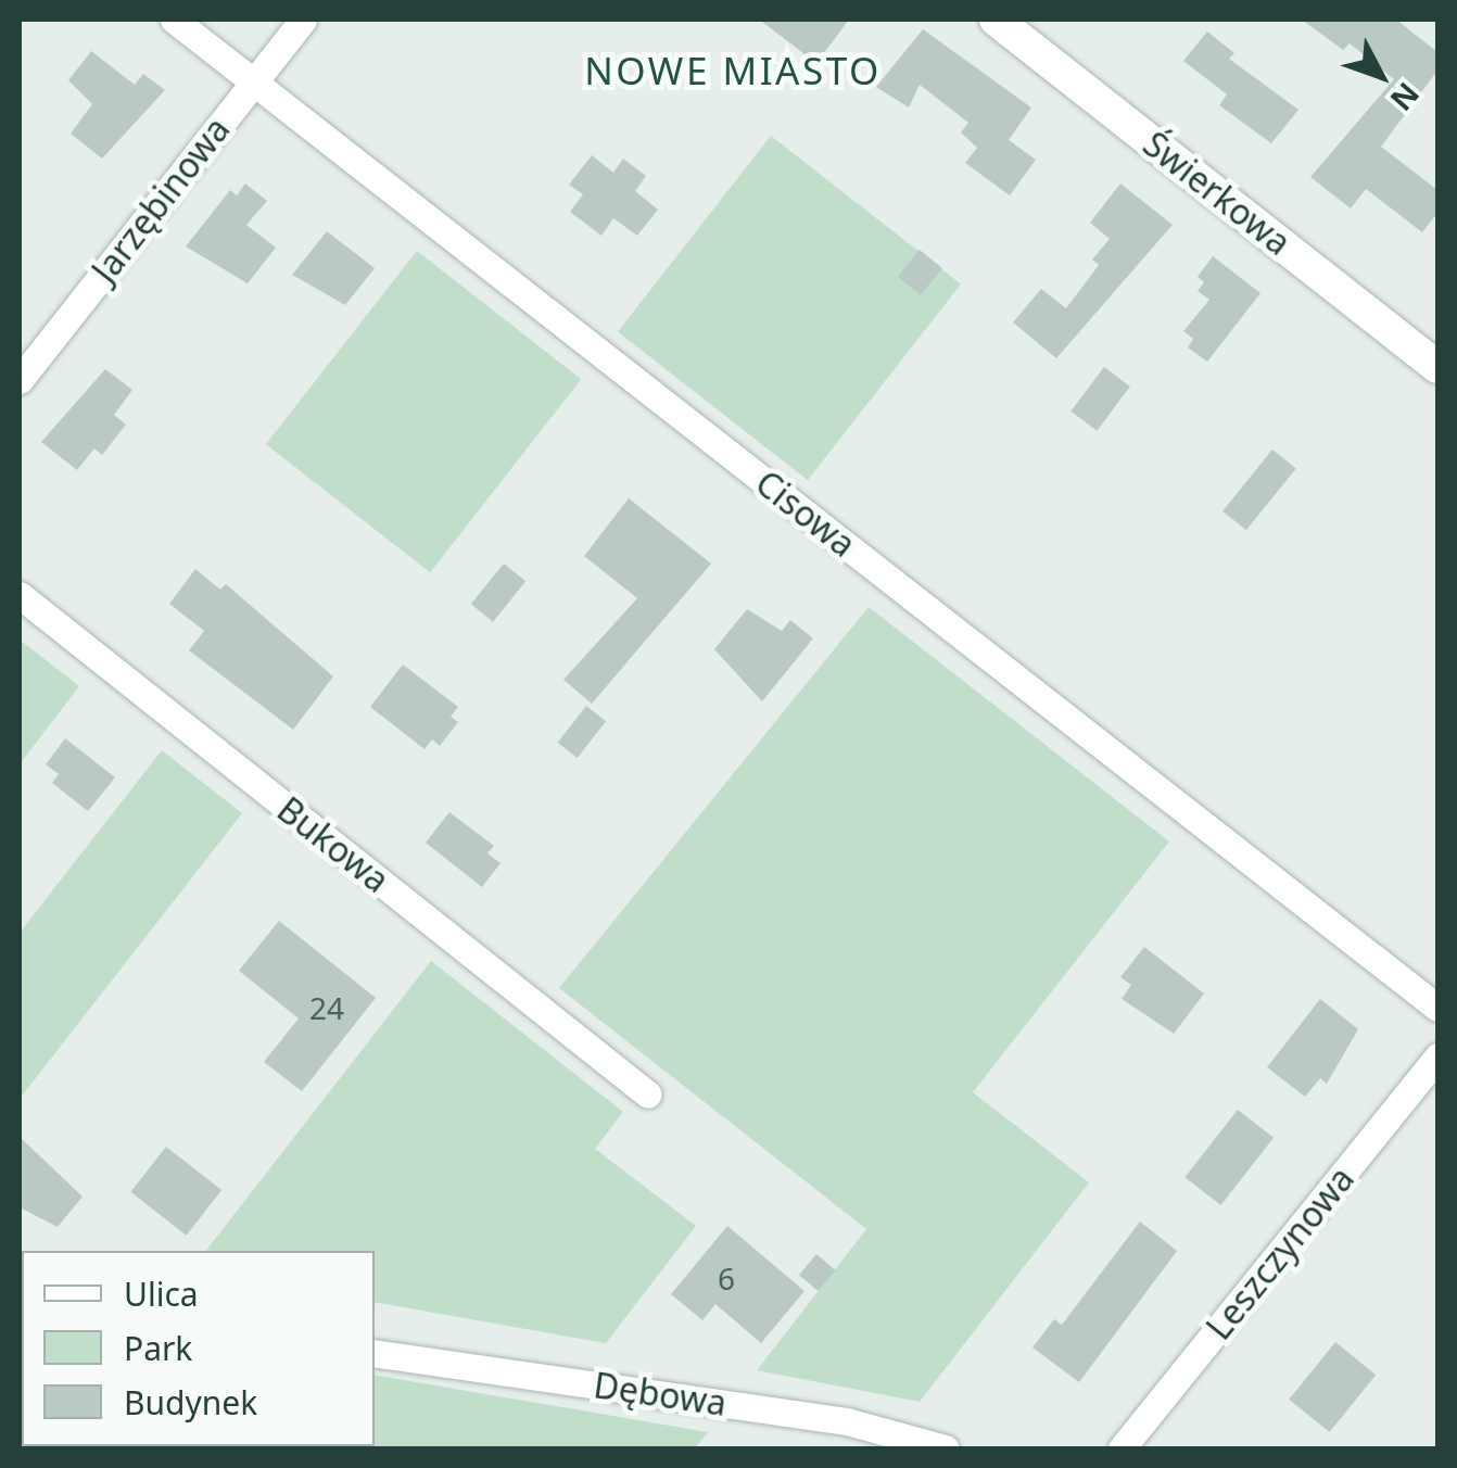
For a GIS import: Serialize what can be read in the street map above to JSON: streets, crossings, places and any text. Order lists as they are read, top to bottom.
{
  "streets": {
    "street": [
      "Świerkowa",
      "Jarzębinowa",
      "Cisowa",
      "Bukowa",
      "Leszczynowa",
      "Dębowa"
    ]
  },
  "crossings": [
    ["Jarzębinowa", "Cisowa"]
  ],
  "districts": ["NOWE MIASTO"],
  "house_numbers": ["24", "6"],
  "legend": ["Ulica", "Park", "Budynek"],
  "north": "bottom right"
}
